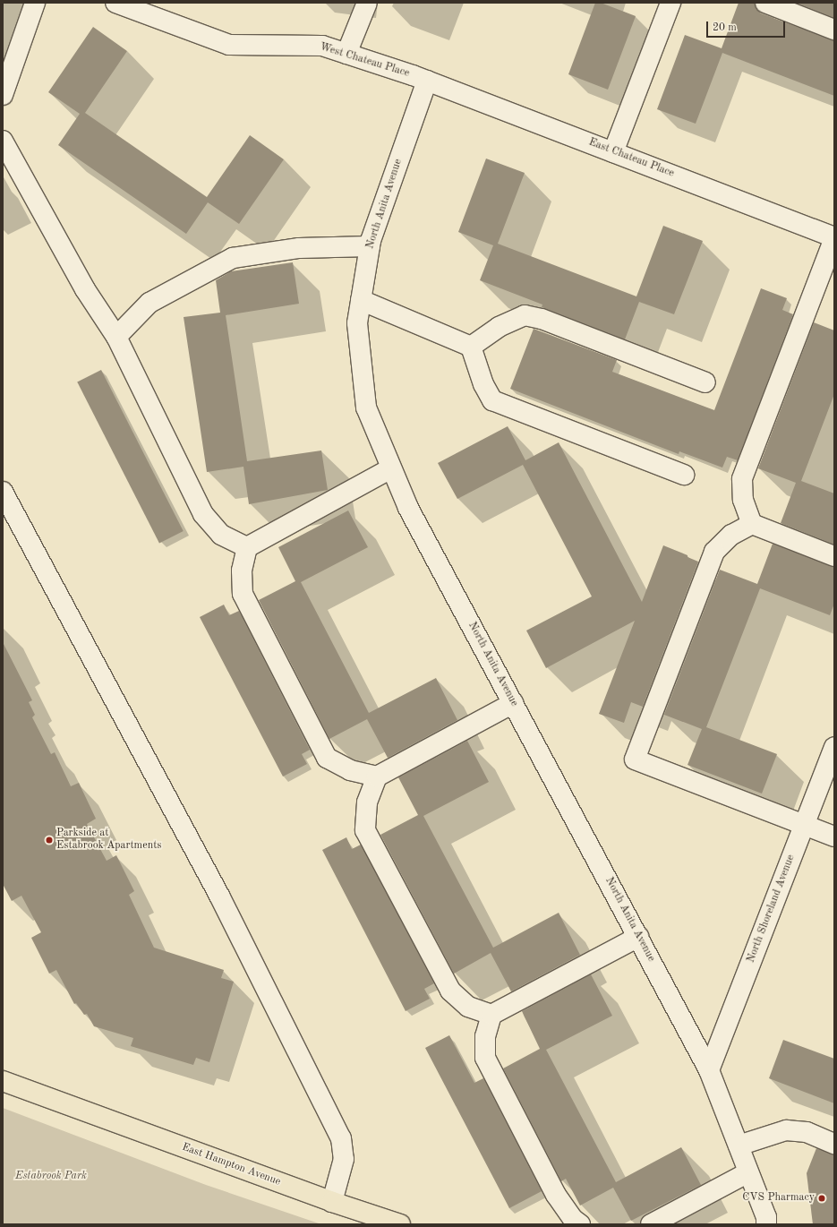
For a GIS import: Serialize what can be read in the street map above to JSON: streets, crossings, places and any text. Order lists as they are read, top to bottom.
{
  "streets": {
    "main road": ["East Hampton Avenue"],
    "street": [
      "West Chateau Place",
      "East Chateau Place",
      "North Anita Avenue",
      "North Shoreland Avenue"
    ]
  },
  "crossings": [
    ["West Chateau Place", "East Chateau Place"],
    ["West Chateau Place", "North Anita Avenue"],
    ["East Chateau Place", "North Anita Avenue"],
    ["North Anita Avenue", "North Shoreland Avenue"]
  ],
  "parks": ["Estabrook Park"],
  "places": ["Parkside at Estabrook Apartments", "CVS Pharmacy"],
  "scale_bar": "20 m"
}
